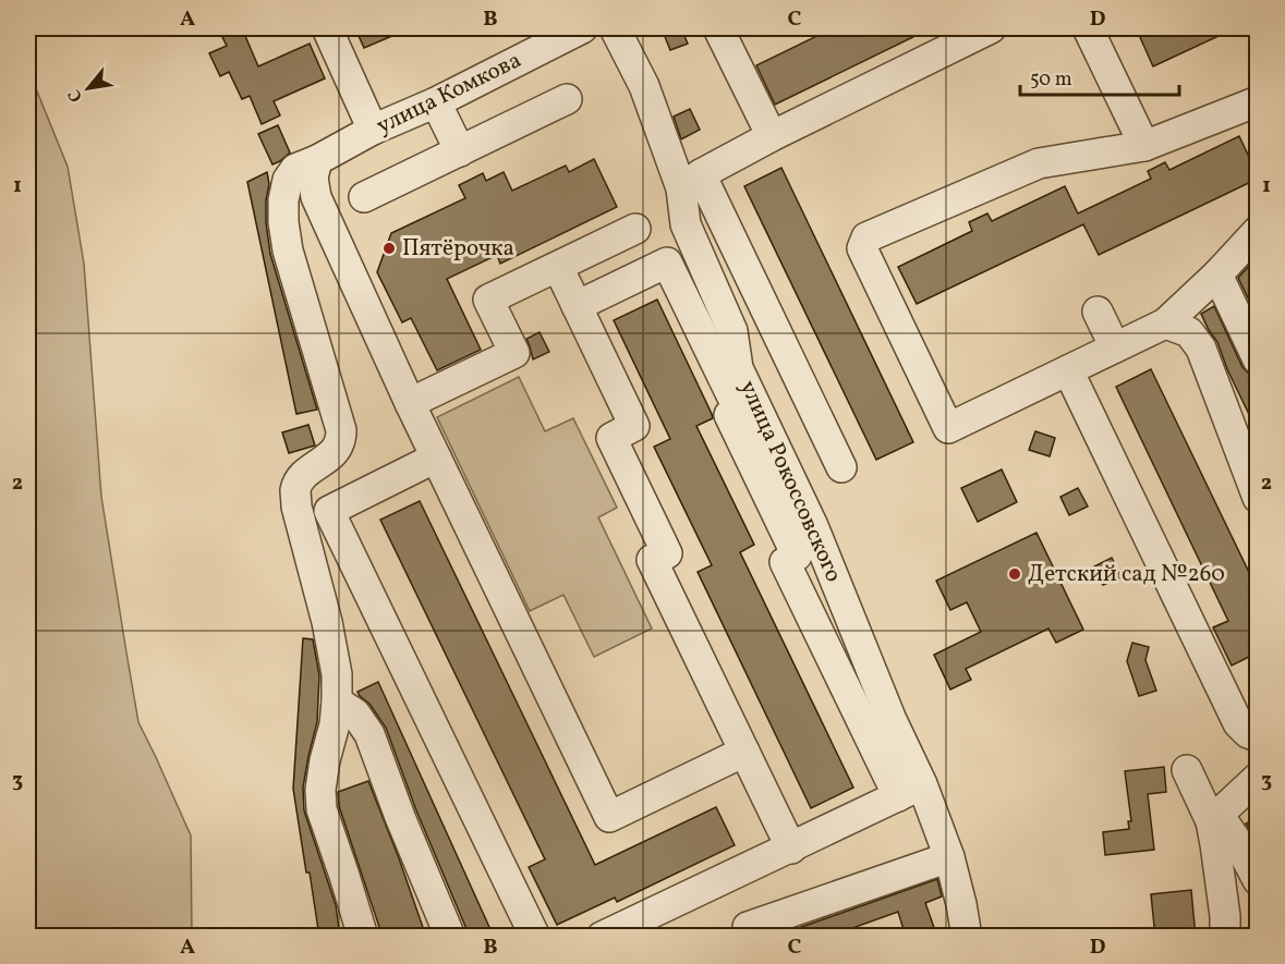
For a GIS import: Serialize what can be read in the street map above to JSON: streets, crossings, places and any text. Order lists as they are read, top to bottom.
{
  "streets": {
    "street": ["улица Комкова", "улица Рокоссовского"]
  },
  "places": ["Пятёрочка", "Детский сад №260"],
  "scale_bar": "50 m",
  "north": "bottom left",
  "grid": {
    "columns": [
      "A",
      "B",
      "C",
      "D"
    ],
    "rows": ["1", "2", "3"]
  }
}
